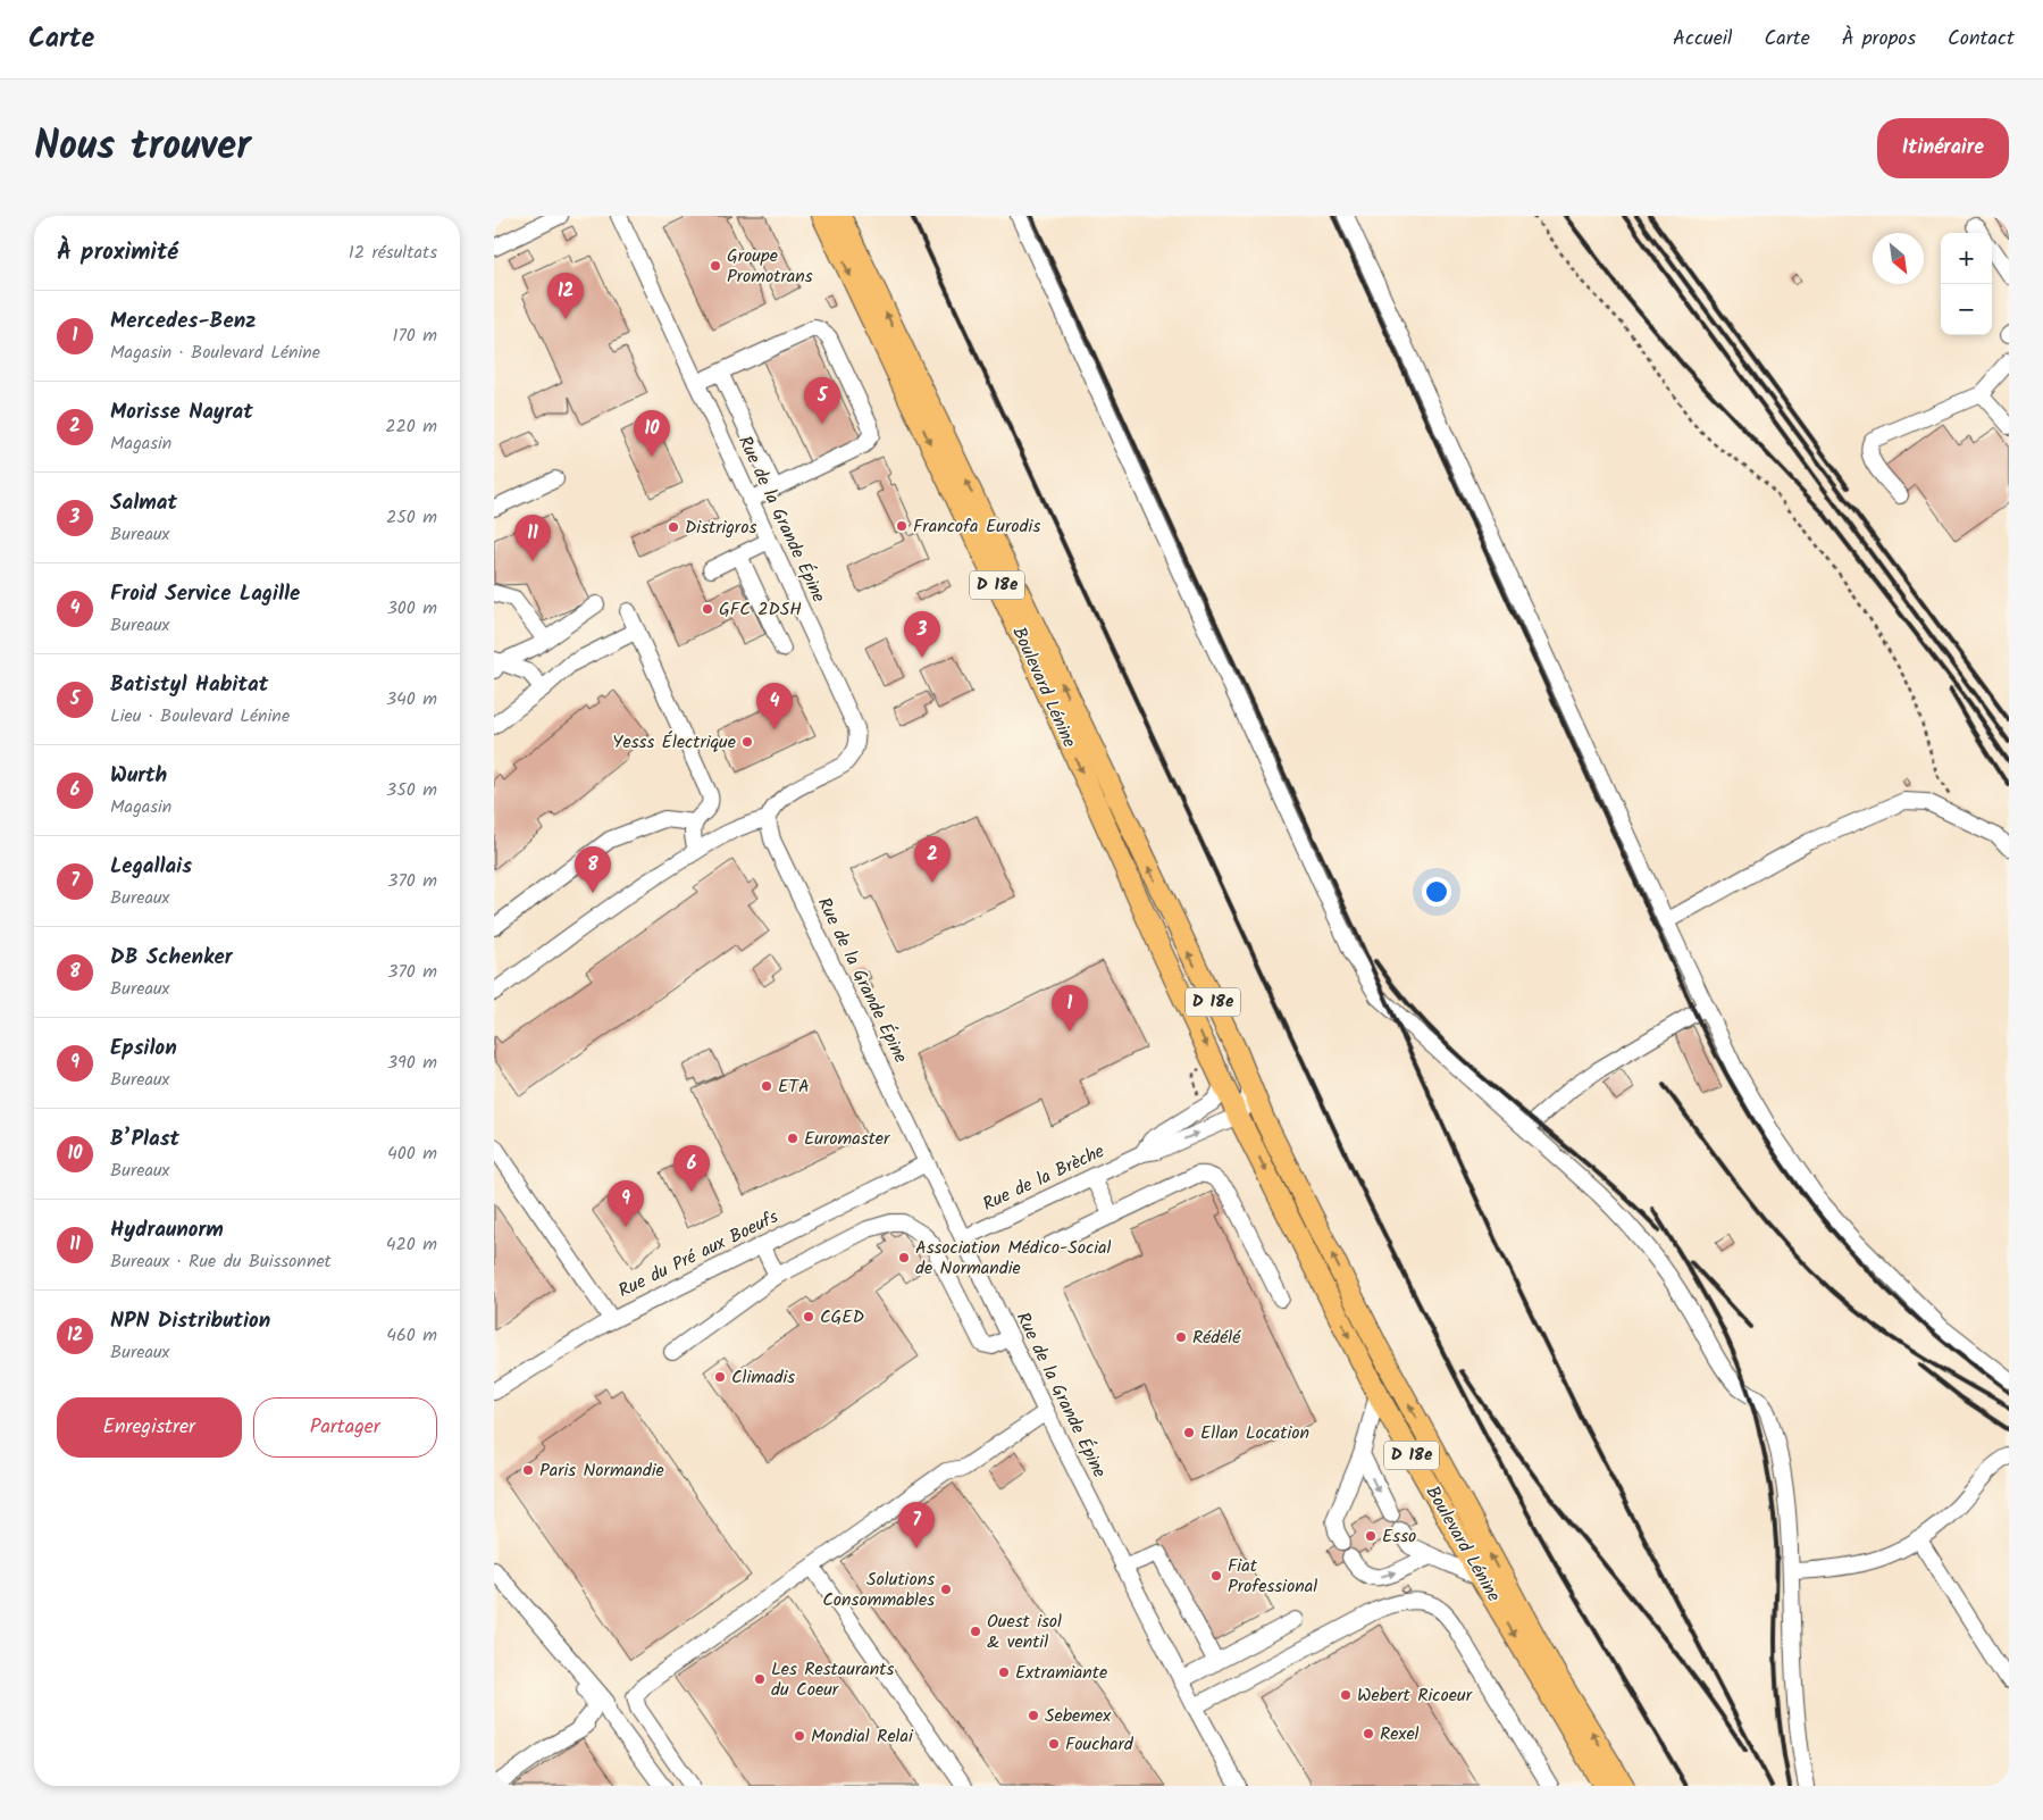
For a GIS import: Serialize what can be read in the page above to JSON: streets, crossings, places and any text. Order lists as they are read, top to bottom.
{
  "streets": {
    "main road": ["D 18e", "Boulevard Lénine"],
    "street": ["Rue de la Grande Épine", "Rue de la Brèche", "Rue du Pré aux Boeufs"]
  },
  "crossings": [
    ["Rue de la Grande Épine", "Rue de la Brèche"],
    ["Rue de la Grande Épine", "Rue du Pré aux Boeufs"],
    ["Boulevard Lénine", "Rue de la Brèche"]
  ],
  "places": [
    "Groupe Promotrans",
    "Francofa Eurodis",
    "Distrigros",
    "GFC 2DSH",
    "Yesss Électrique",
    "ETA",
    "Euromaster",
    "Association Médico-Social de Normandie",
    "CGED",
    "Rédélé",
    "Climadis",
    "Ellan Location",
    "Paris Normandie",
    "Esso",
    "Fiat Professional",
    "Solutions Consommables",
    "Ouest isol & ventil",
    "Extramiante",
    "Les Restaurants du Coeur",
    "Webert Ricoeur",
    "Sebemex",
    "Rexel",
    "Mondial Relai",
    "Fouchard"
  ],
  "north": "bottom right",
  "page": {
    "header": "Carte",
    "nav": [
      "Accueil",
      "Carte",
      "À propos",
      "Contact"
    ],
    "title": "Nous trouver",
    "buttons": [
      "Itinéraire",
      ["Enregistrer", "Partager"]
    ],
    "heading": ["À proximité", "12 résultats"],
    "map_buttons": ["+", "−"],
    "pins": [
      "12",
      "5",
      "10",
      "11",
      "3",
      "4",
      "2",
      "8",
      "1",
      "6",
      "9",
      "7"
    ],
    "list": [
      {
        "mark": "1",
        "name": "Mercedes-Benz",
        "note": "Magasin · Boulevard Lénine",
        "value": "170 m"
      },
      {
        "mark": "2",
        "name": "Morisse Nayrat",
        "note": "Magasin",
        "value": "220 m"
      },
      {
        "mark": "3",
        "name": "Salmat",
        "note": "Bureaux",
        "value": "250 m"
      },
      {
        "mark": "4",
        "name": "Froid Service Lagille",
        "note": "Bureaux",
        "value": "300 m"
      },
      {
        "mark": "5",
        "name": "Batistyl Habitat",
        "note": "Lieu · Boulevard Lénine",
        "value": "340 m"
      },
      {
        "mark": "6",
        "name": "Wurth",
        "note": "Magasin",
        "value": "350 m"
      },
      {
        "mark": "7",
        "name": "Legallais",
        "note": "Bureaux",
        "value": "370 m"
      },
      {
        "mark": "8",
        "name": "DB Schenker",
        "note": "Bureaux",
        "value": "370 m"
      },
      {
        "mark": "9",
        "name": "Epsilon",
        "note": "Bureaux",
        "value": "390 m"
      },
      {
        "mark": "10",
        "name": "B’Plast",
        "note": "Bureaux",
        "value": "400 m"
      },
      {
        "mark": "11",
        "name": "Hydraunorm",
        "note": "Bureaux · Rue du Buissonnet",
        "value": "420 m"
      },
      {
        "mark": "12",
        "name": "NPN Distribution",
        "note": "Bureaux",
        "value": "460 m"
      }
    ]
  }
}
